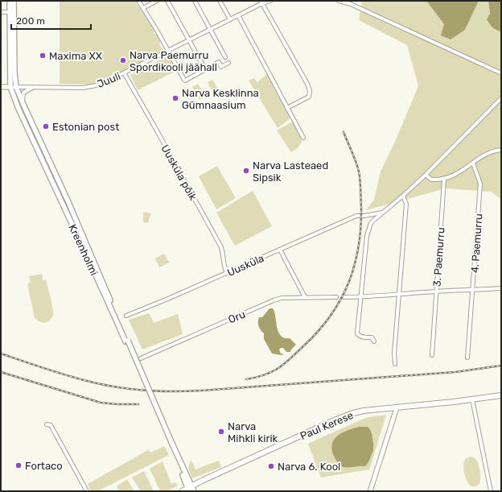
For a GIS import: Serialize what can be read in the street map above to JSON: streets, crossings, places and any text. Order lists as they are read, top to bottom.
{
  "streets": {
    "highway": ["Paul Kerese"],
    "main road": ["Kreenholmi"],
    "street": [
      "Juuli",
      "Uusküla põik",
      "4. Paemurru",
      "3. Paemurru",
      "Uusküla",
      "Oru"
    ]
  },
  "crossings": [
    ["Juuli", "Uusküla põik"],
    ["Juuli", "Kreenholmi"],
    ["Uusküla põik", "Uusküla"],
    ["Kreenholmi", "Paul Kerese"]
  ],
  "places": [
    "Maxima XX",
    "Narva Paemurru Spordikooli jäähall",
    "Narva Kesklinna Gümnaasium",
    "Estonian post",
    "Narva Lasteaed Sipsik",
    "Narva Mihkli kirik",
    "Fortaco",
    "Narva 6. Kool"
  ],
  "scale_bar": "200 m"
}
